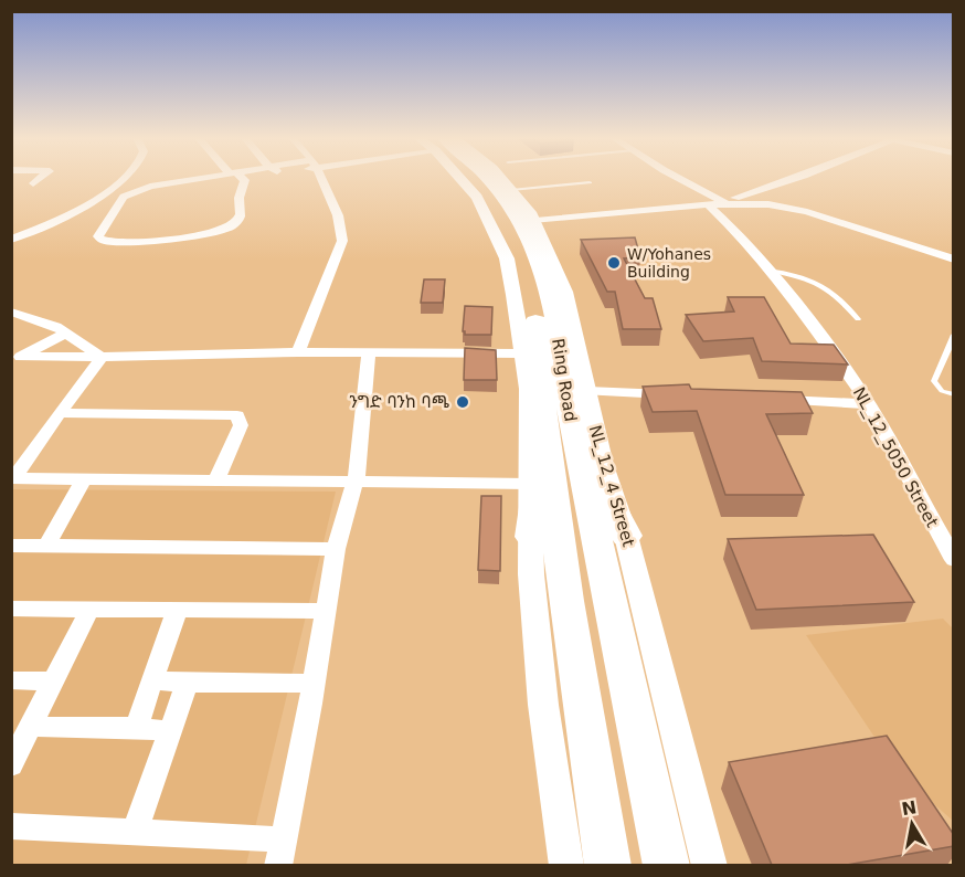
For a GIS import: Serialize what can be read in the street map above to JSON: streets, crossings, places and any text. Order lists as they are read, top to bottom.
{
  "streets": {
    "highway": ["Ring Road"],
    "street": ["NL_12_5050 Street", "NL_12_4 Street"]
  },
  "places": ["W/Yohanes Building", "ንግድ ባንከ ባጫ"],
  "north": "top"
}
